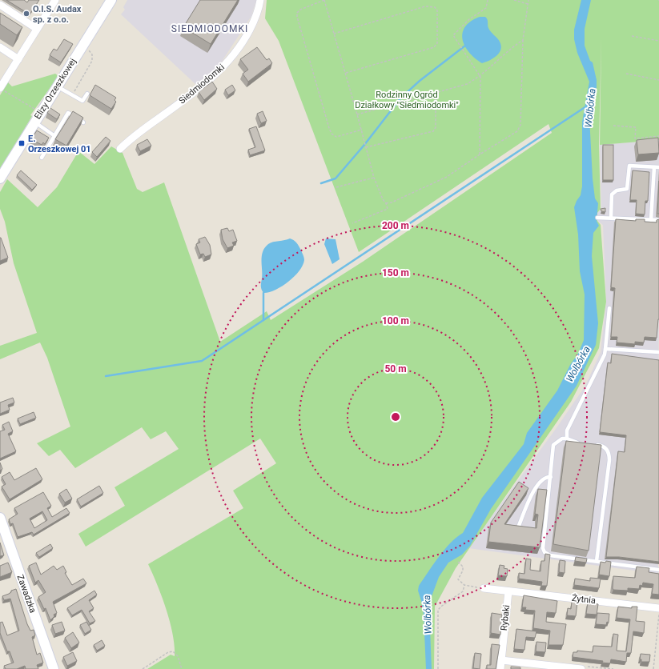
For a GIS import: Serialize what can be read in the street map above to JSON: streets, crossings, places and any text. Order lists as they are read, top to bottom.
{
  "streets": {
    "street": [
      "Siedmiodomki",
      "Elizy Orzeszkowej",
      "Zawadzka",
      "Żytnia",
      "Rybaki"
    ]
  },
  "crossings": [
    ["Żytnia", "Rybaki"]
  ],
  "districts": ["SIEDMIODOMKI"],
  "water": ["Wolbórka"],
  "parks": ["Rodzinny Ogród Działkowy \"Siedmiodomki\""],
  "places": {
    "other": ["O.I.S. Audax sp. z o.o."],
    "transit": ["E. Orzeszkowej 01"]
  },
  "rings": [
    "200 m",
    "150 m",
    "100 m",
    "50 m"
  ]
}
